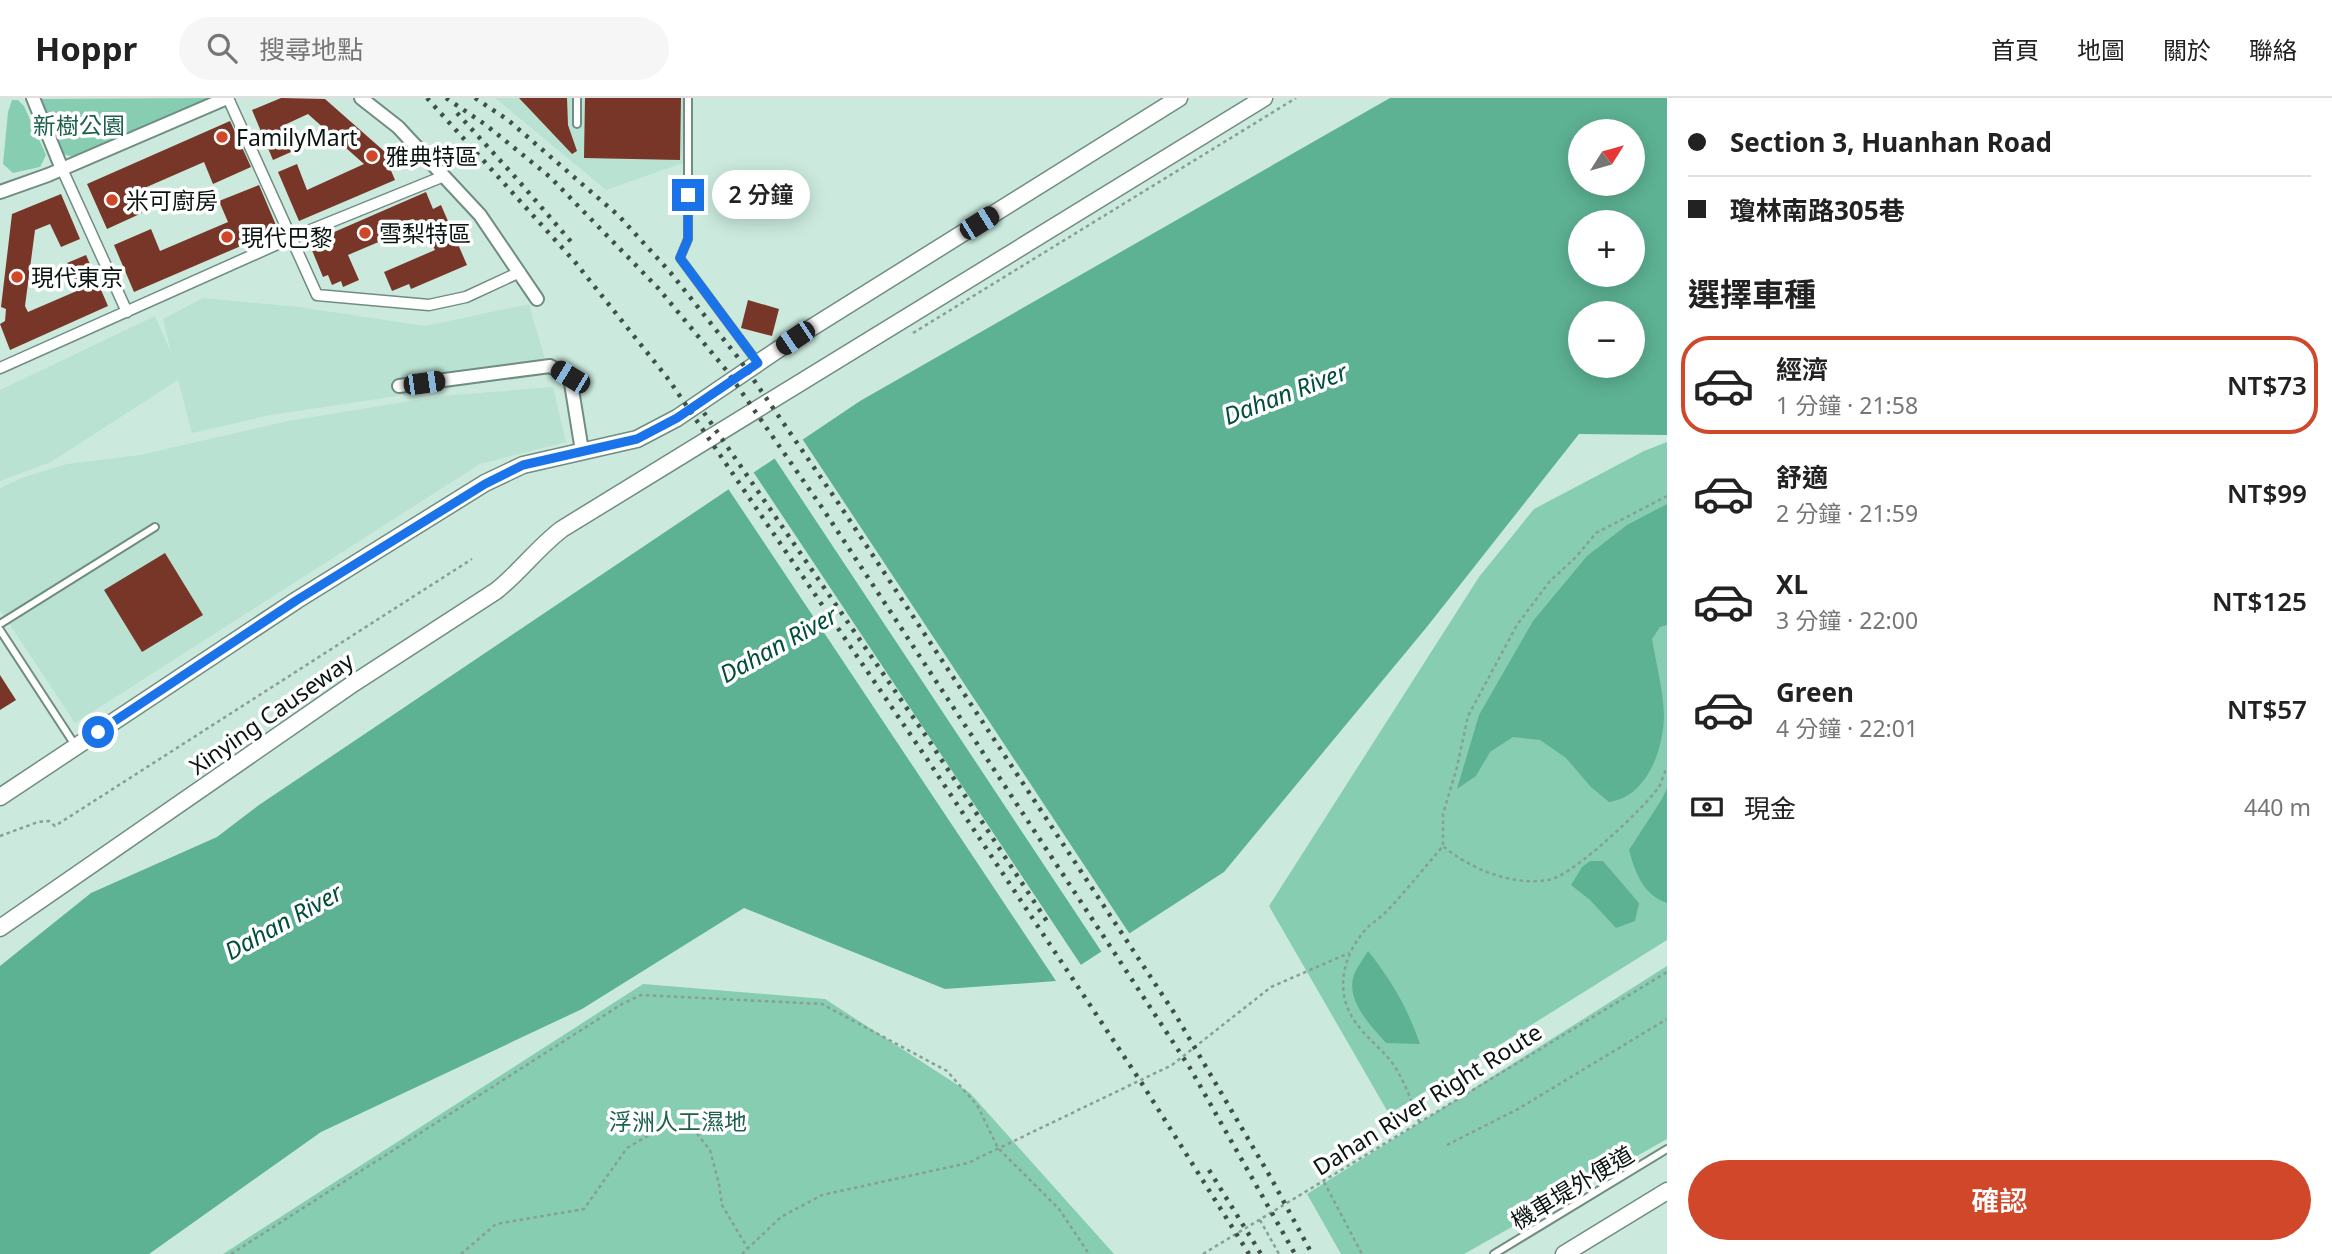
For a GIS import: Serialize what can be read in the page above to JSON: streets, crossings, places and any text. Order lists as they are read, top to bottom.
{
  "streets": {
    "street": ["Xinying Causeway"],
    "lane": ["機車堤外便道"],
    "path": ["Dahan River Right Route"]
  },
  "water": ["Dahan River"],
  "parks": ["新樹公園", "浮洲人工濕地"],
  "places": [
    "FamilyMart",
    "雅典特區",
    "米可廚房",
    "雪梨特區",
    "現代巴黎",
    "現代東京"
  ],
  "north": "top right",
  "page": {
    "header": "Hoppr",
    "search": "搜尋地點",
    "nav": [
      "首頁",
      "地圖",
      "關於",
      "聯絡"
    ],
    "banner": ["Section 3, Huanhan Road", "瓊林南路305巷"],
    "map_buttons": ["+", "−"],
    "bubble": "2 分鐘",
    "heading": "選擇車種",
    "list": [
      {
        "name": "經濟",
        "note": "1 分鐘 · 21:58",
        "value": "NT$73"
      },
      {
        "name": "舒適",
        "note": "2 分鐘 · 21:59",
        "value": "NT$99"
      },
      {
        "name": "XL",
        "note": "3 分鐘 · 22:00",
        "value": "NT$125"
      },
      {
        "name": "Green",
        "note": "4 分鐘 · 22:01",
        "value": "NT$57"
      }
    ],
    "pay": ["現金", "440 m"],
    "buttons": "確認"
  }
}
